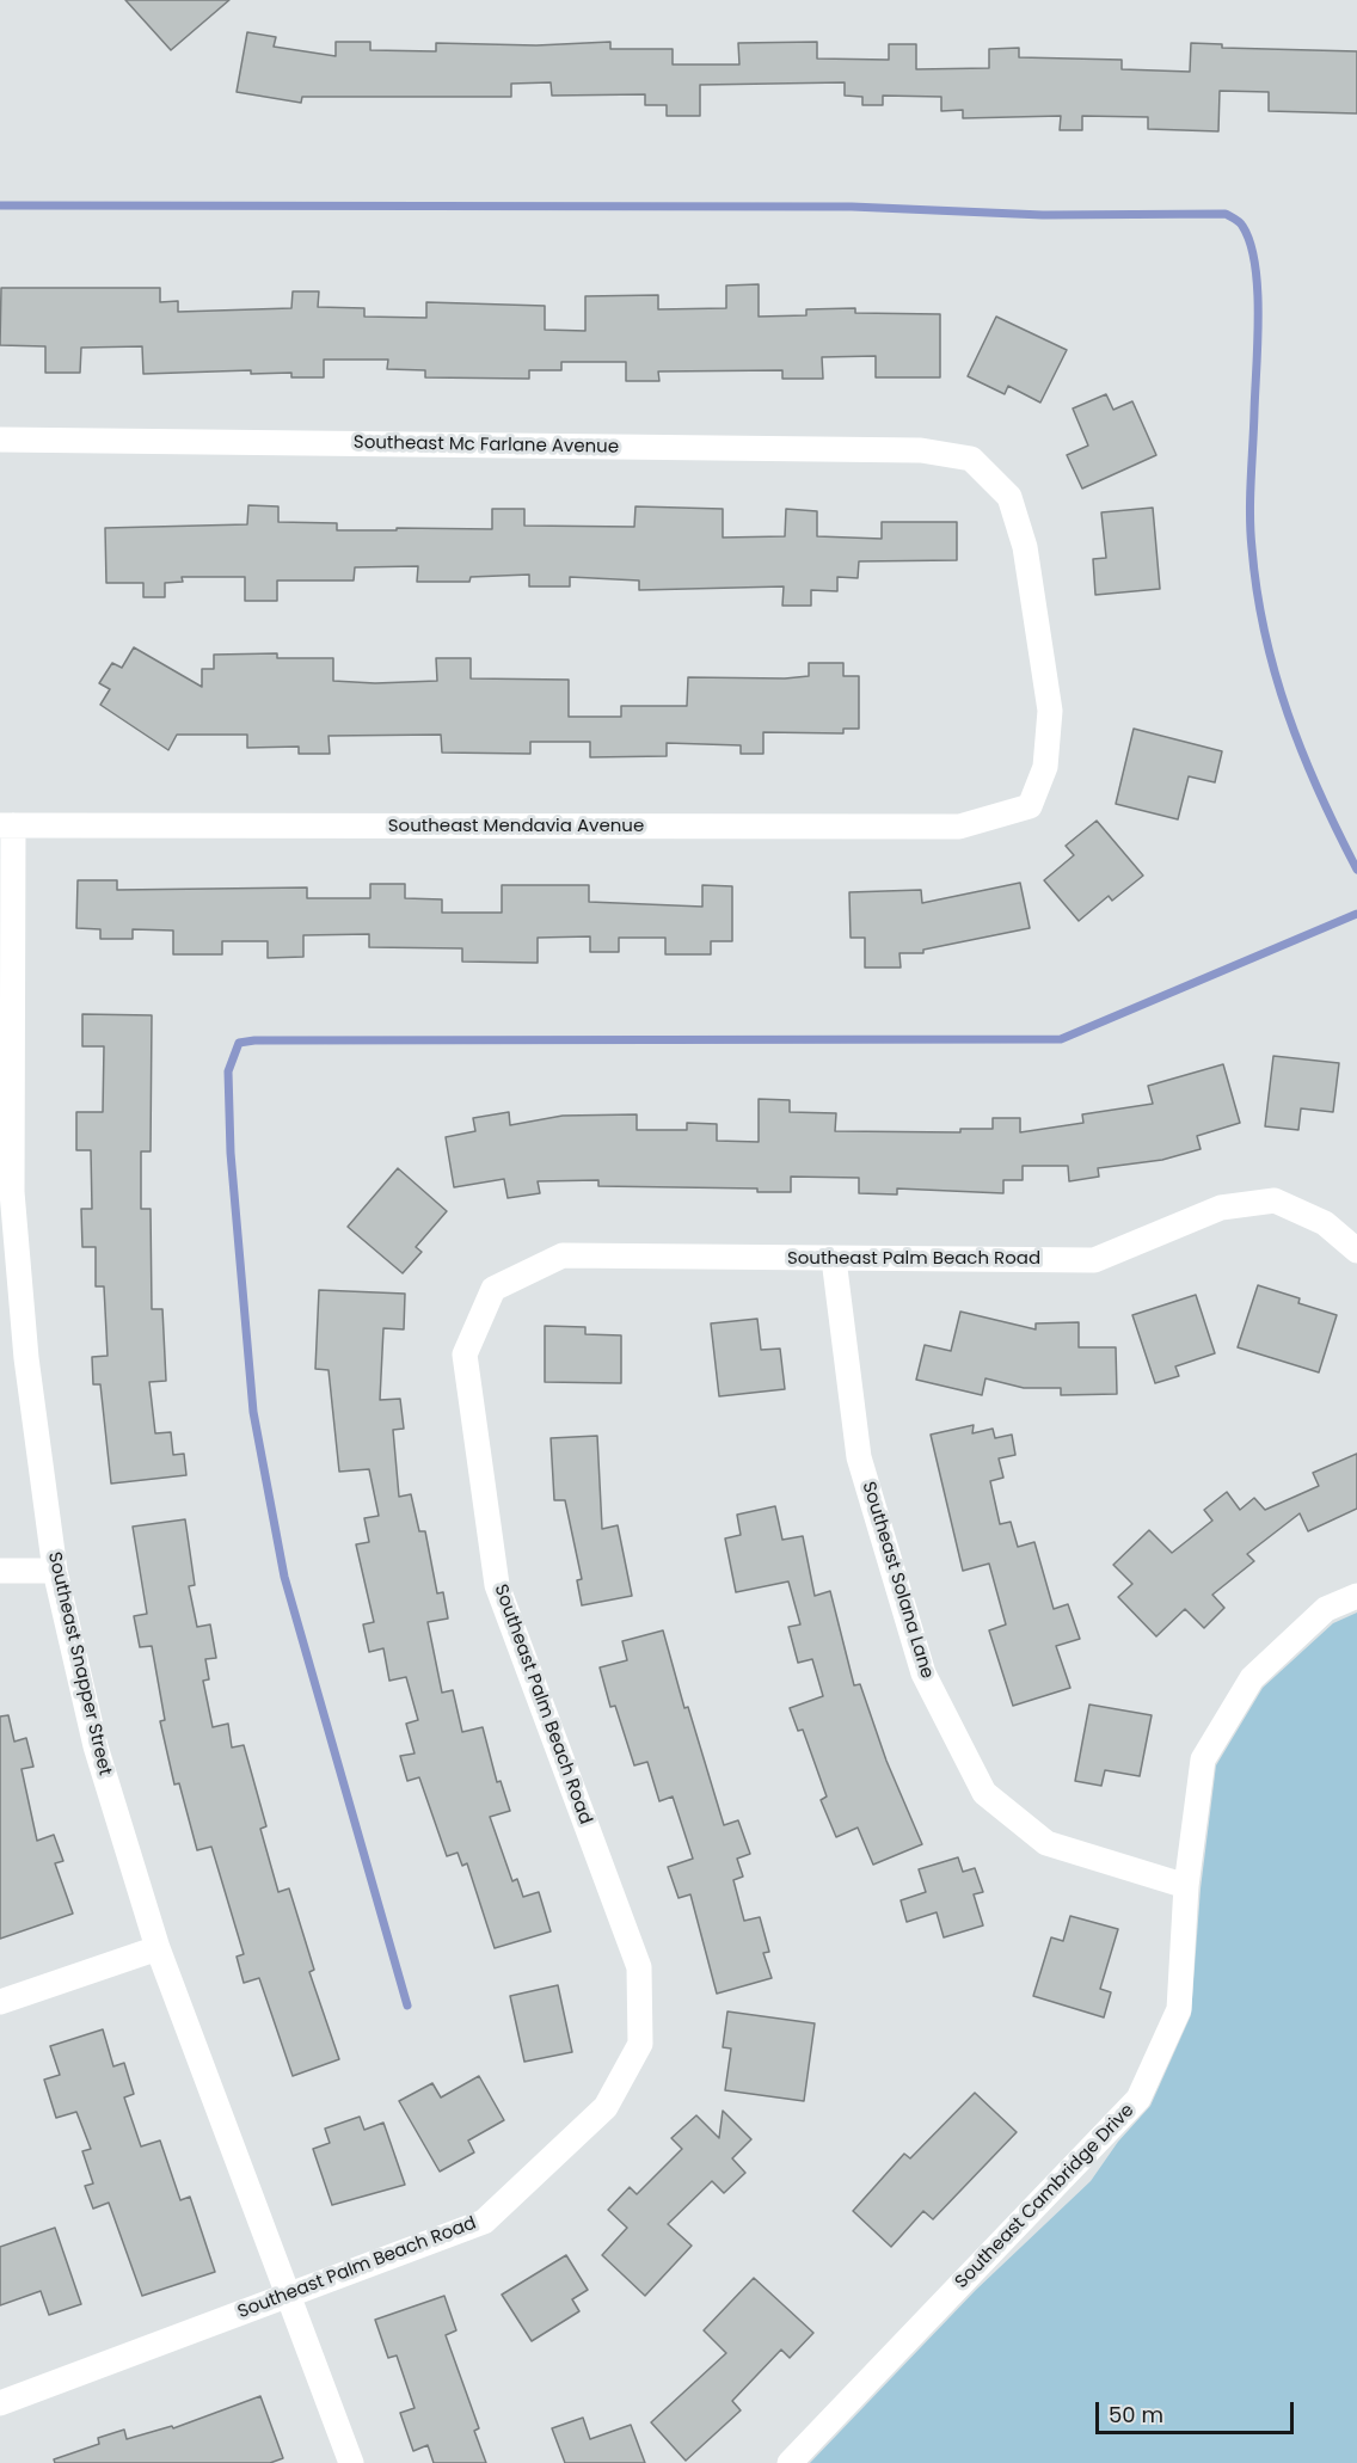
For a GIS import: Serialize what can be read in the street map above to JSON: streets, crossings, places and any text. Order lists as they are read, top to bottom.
{
  "streets": {
    "street": [
      "Southeast Mc Farlane Avenue",
      "Southeast Mendavia Avenue",
      "Southeast Palm Beach Road",
      "Southeast Solana Lane",
      "Southeast Snapper Street",
      "Southeast Cambridge Drive"
    ]
  },
  "crossings": [
    ["Southeast Mc Farlane Avenue", "Southeast Mendavia Avenue"],
    ["Southeast Mendavia Avenue", "Southeast Snapper Street"],
    ["Southeast Palm Beach Road", "Southeast Solana Lane"],
    ["Southeast Palm Beach Road", "Southeast Snapper Street"],
    ["Southeast Solana Lane", "Southeast Cambridge Drive"]
  ],
  "scale_bar": "50 m"
}
